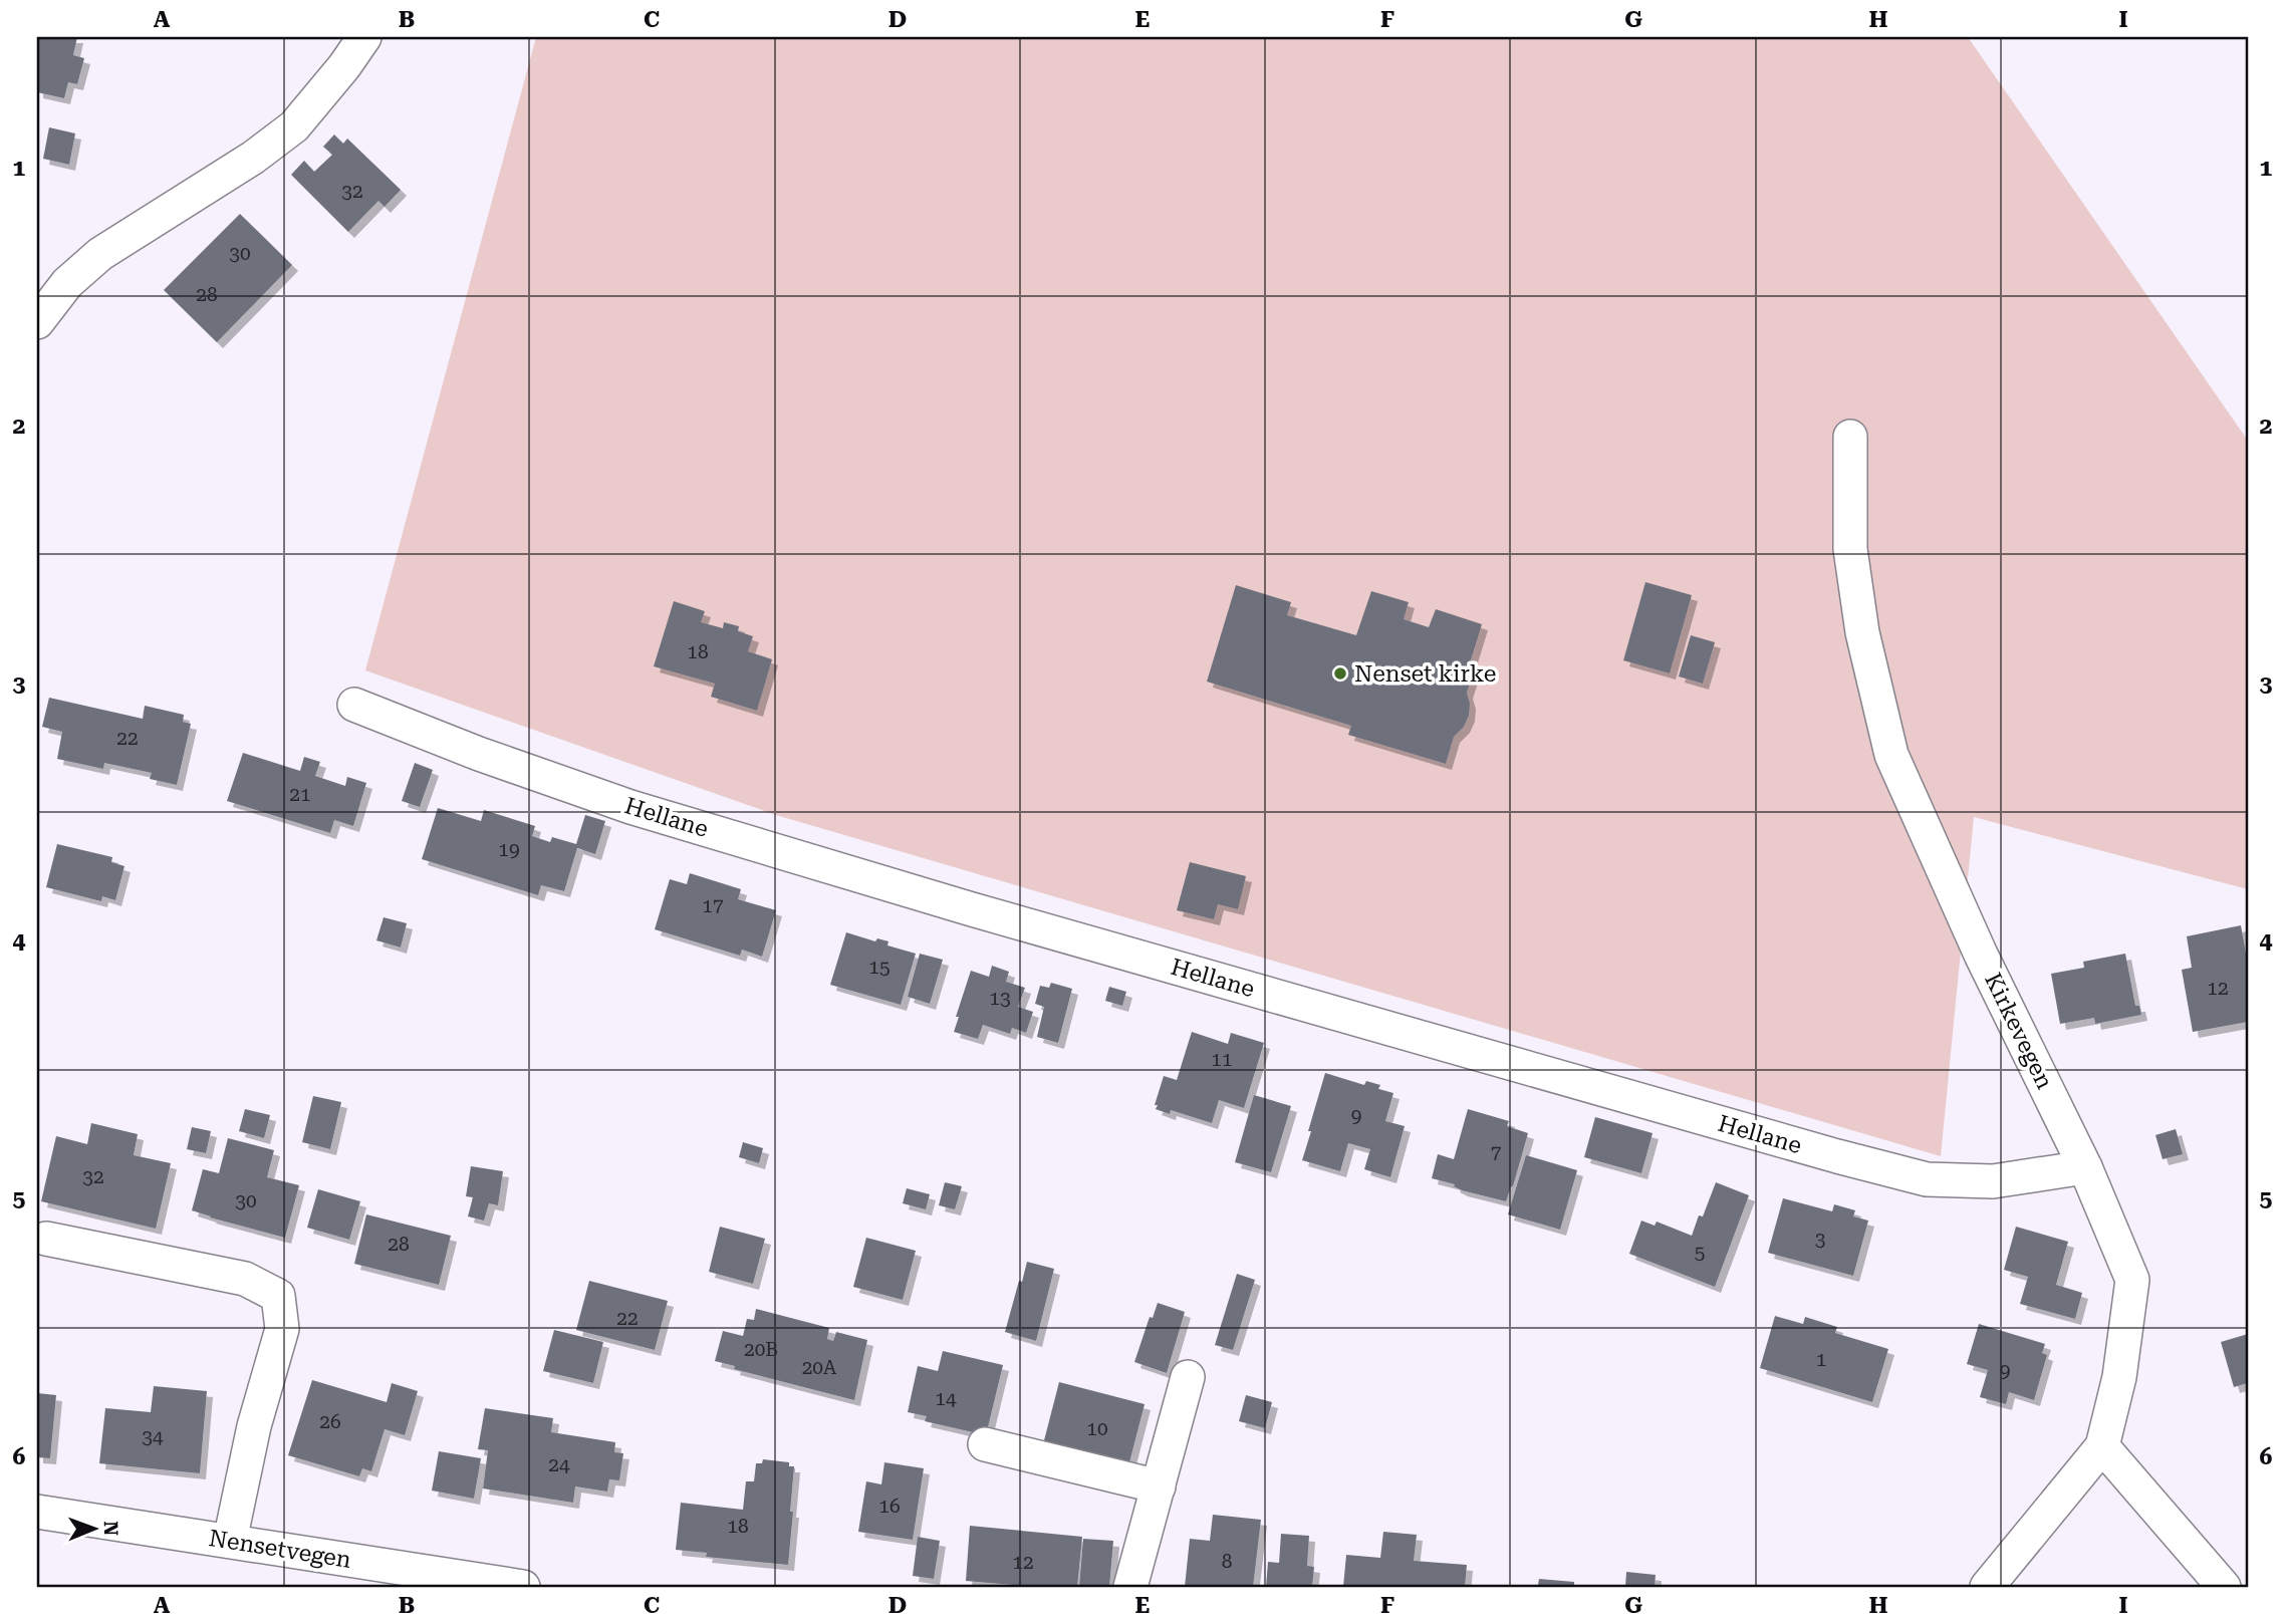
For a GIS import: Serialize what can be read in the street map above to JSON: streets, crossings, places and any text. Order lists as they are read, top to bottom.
{
  "streets": {
    "street": ["Hellane", "Kirkevegen", "Nensetvegen"]
  },
  "crossings": [
    ["Hellane", "Kirkevegen"]
  ],
  "places": ["Nenset kirke"],
  "house_numbers": [
    "32",
    "30",
    "28",
    "18",
    "22",
    "21",
    "19",
    "17",
    "15",
    "12",
    "13",
    "11",
    "9",
    "7",
    "32",
    "30",
    "3",
    "28",
    "5",
    "22",
    "20B",
    "1",
    "20A",
    "9",
    "14",
    "26",
    "10",
    "34",
    "24",
    "16",
    "18",
    "8",
    "12"
  ],
  "north": "right",
  "grid": {
    "columns": [
      "A",
      "B",
      "C",
      "D",
      "E",
      "F",
      "G",
      "H",
      "I"
    ],
    "rows": [
      "1",
      "2",
      "3",
      "4",
      "5",
      "6"
    ]
  }
}
